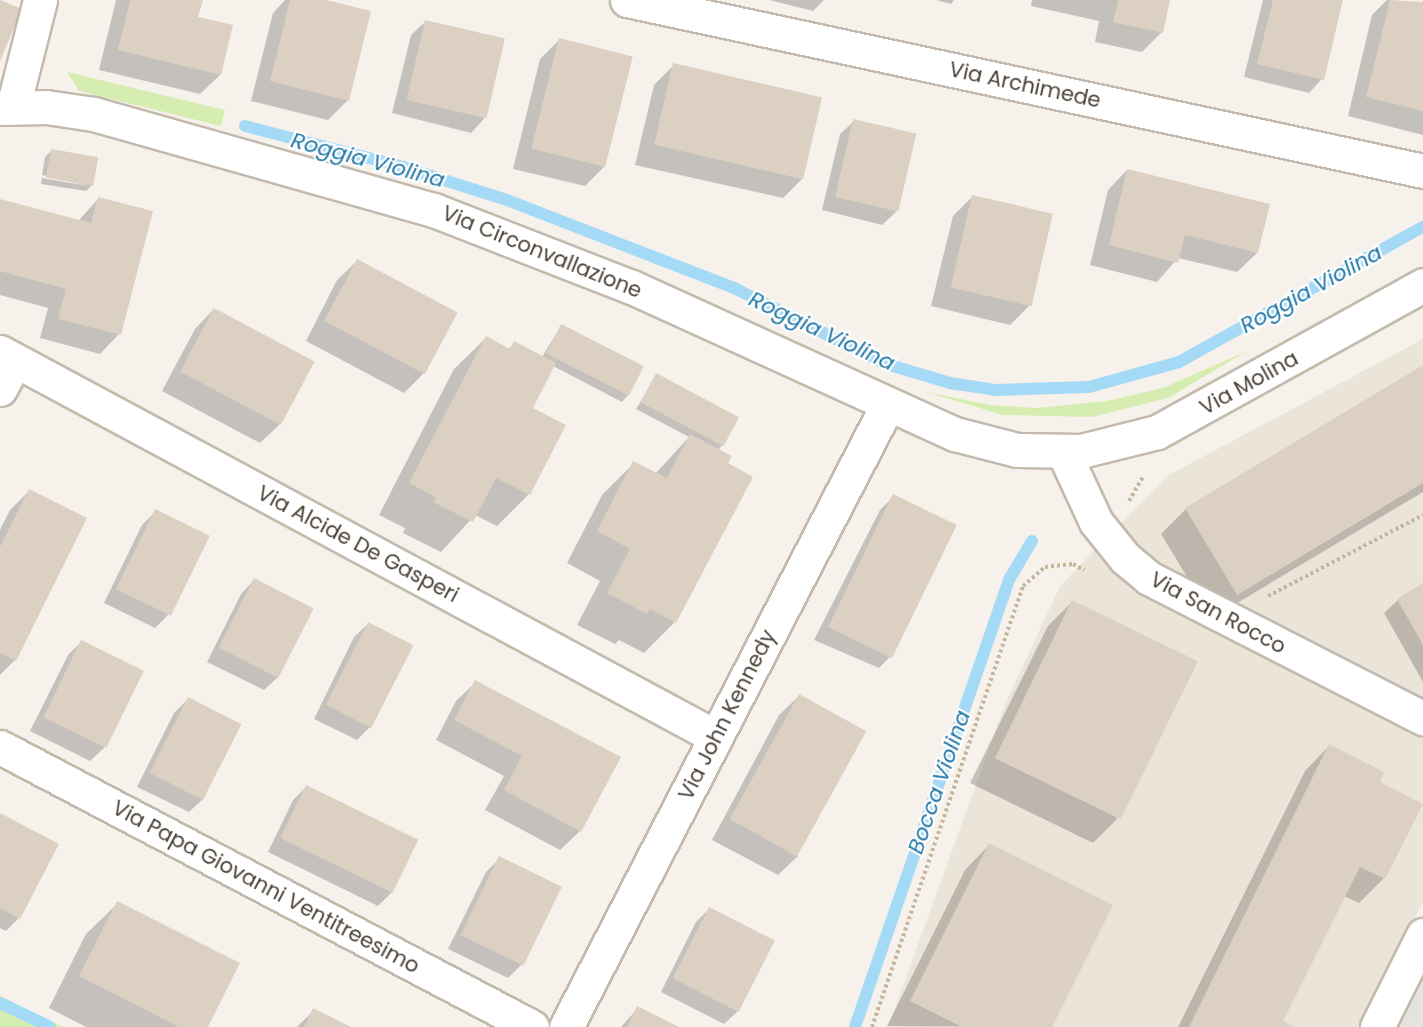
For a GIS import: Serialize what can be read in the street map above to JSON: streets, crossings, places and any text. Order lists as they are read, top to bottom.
{
  "streets": {
    "street": [
      "Via Archimede",
      "Via Circonvallazione",
      "Via Molina",
      "Via Alcide De Gasperi",
      "Via San Rocco",
      "Via John Kennedy",
      "Via Papa Giovanni Ventitreesimo"
    ]
  },
  "crossings": [
    ["Via Circonvallazione", "Via Molina"],
    ["Via Circonvallazione", "Via San Rocco"],
    ["Via Circonvallazione", "Via John Kennedy"],
    ["Via Molina", "Via San Rocco"],
    ["Via Alcide De Gasperi", "Via John Kennedy"]
  ],
  "water": ["Roggia Violina", "Bocca Violina"]
}
